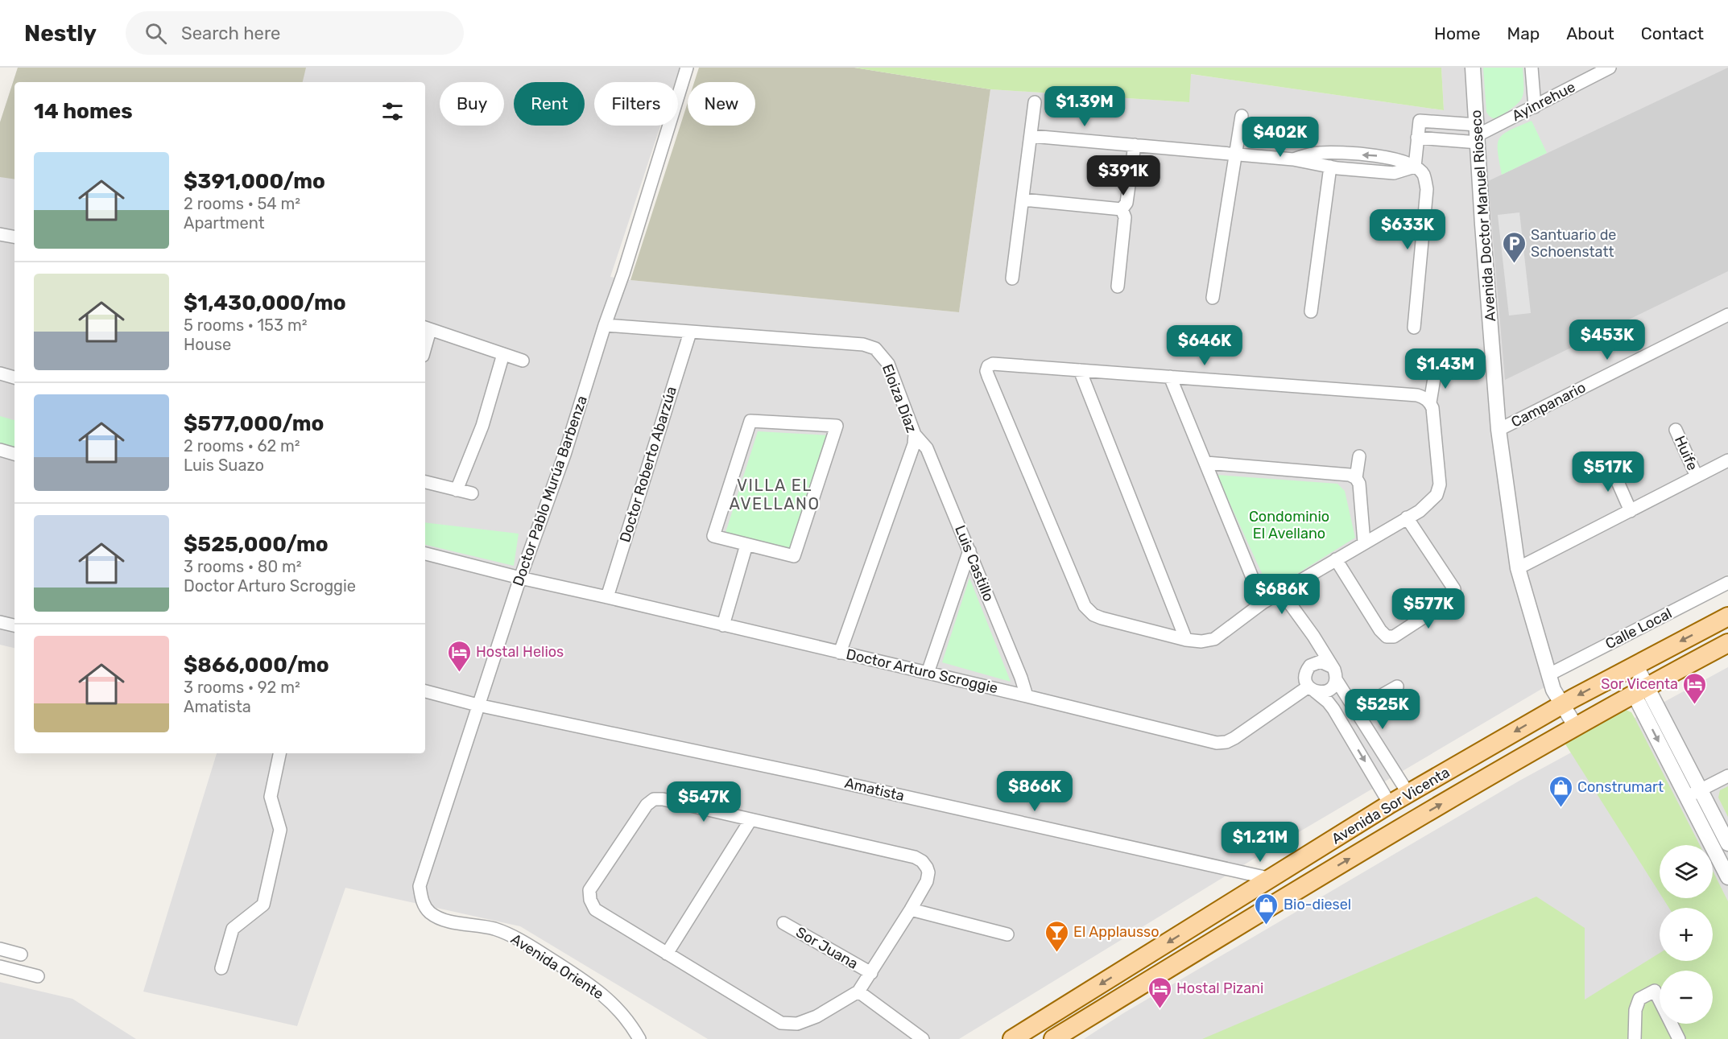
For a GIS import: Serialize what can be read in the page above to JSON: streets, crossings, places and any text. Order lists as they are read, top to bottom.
{
  "streets": {
    "main road": ["Avenida Sor Vicenta"],
    "street": [
      "Ayinrehue",
      "Avenida Doctor Manuel Rioseco",
      "Eloiza Díaz",
      "Campanario",
      "Huife",
      "Doctor Roberto Abarzúa",
      "Doctor Pablo Murúa Barbenza",
      "Luis Castillo",
      "Calle Local",
      "Doctor Arturo Scroggie",
      "Amatista",
      "Sor Juana",
      "Avenida Oriente"
    ]
  },
  "crossings": [
    ["Ayinrehue", "Avenida Doctor Manuel Rioseco"],
    ["Avenida Doctor Manuel Rioseco", "Campanario"],
    ["Avenida Doctor Manuel Rioseco", "Calle Local"],
    ["Avenida Doctor Manuel Rioseco", "Avenida Sor Vicenta"],
    ["Eloiza Díaz", "Doctor Roberto Abarzúa"],
    ["Eloiza Díaz", "Doctor Pablo Murúa Barbenza"],
    ["Eloiza Díaz", "Luis Castillo"],
    ["Eloiza Díaz", "Doctor Arturo Scroggie"],
    ["Doctor Roberto Abarzúa", "Doctor Arturo Scroggie"],
    ["Doctor Pablo Murúa Barbenza", "Doctor Arturo Scroggie"],
    ["Doctor Pablo Murúa Barbenza", "Amatista"],
    ["Doctor Pablo Murúa Barbenza", "Avenida Oriente"],
    ["Luis Castillo", "Doctor Arturo Scroggie"],
    ["Amatista", "Avenida Sor Vicenta"]
  ],
  "districts": ["VILLA EL AVELLANO"],
  "parks": ["Condominio El Avellano"],
  "places": {
    "parking": ["Santuario de Schoenstatt"],
    "hotel": ["Hostal Helios", "Sor Vicenta", "Hostal Pizani"],
    "shop": ["Construmart", "Bio-diesel"],
    "bar": ["El Applausso"]
  },
  "page": {
    "header": "Nestly",
    "search": "Search here",
    "nav": [
      "Home",
      "Map",
      "About",
      "Contact"
    ],
    "chip": [
      "Buy",
      "Rent",
      "Filters",
      "New"
    ],
    "heading": "14 homes",
    "price": [
      "$1.39M",
      "$402K",
      "$391K",
      "$633K",
      "$453K",
      "$646K",
      "$1.43M",
      "$517K",
      "$686K",
      "$577K",
      "$525K",
      "$866K",
      "$547K",
      "$1.21M"
    ],
    "list": [
      {
        "name": "$391,000/mo",
        "note": "2 rooms · 54 m² · Apartment"
      },
      {
        "name": "$1,430,000/mo",
        "note": "5 rooms · 153 m² · House"
      },
      {
        "name": "$577,000/mo",
        "note": "2 rooms · 62 m² · Luis Suazo"
      },
      {
        "name": "$525,000/mo",
        "note": "3 rooms · 80 m² · Doctor Arturo Scroggie"
      },
      {
        "name": "$866,000/mo",
        "note": "3 rooms · 92 m² · Amatista"
      }
    ],
    "map_buttons": ["+", "−"]
  }
}
